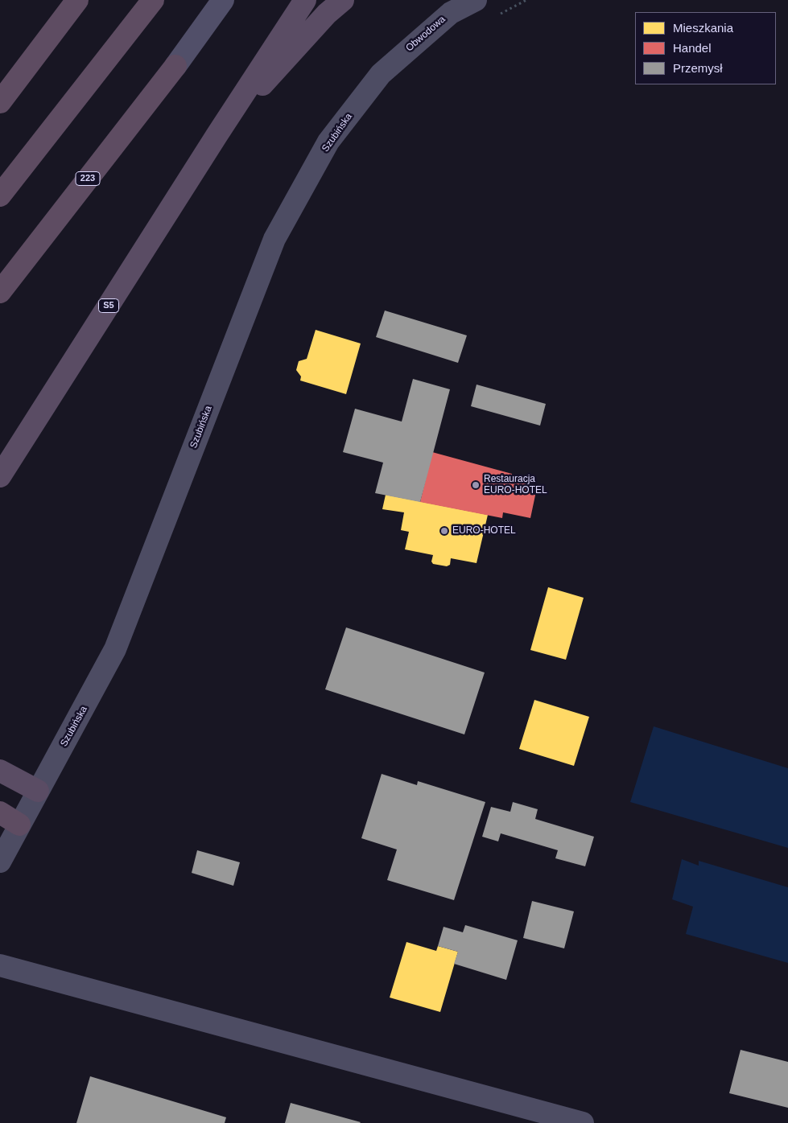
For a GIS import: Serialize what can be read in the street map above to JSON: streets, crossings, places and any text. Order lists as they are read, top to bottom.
{
  "streets": {
    "highway": ["223", "S5"],
    "street": ["Obwodowa", "Szubińska"]
  },
  "crossings": [
    ["Obwodowa", "Szubińska"]
  ],
  "places": ["Restauracja EURO-HOTEL", "EURO-HOTEL"],
  "legend": ["Mieszkania", "Handel", "Przemysł"]
}
